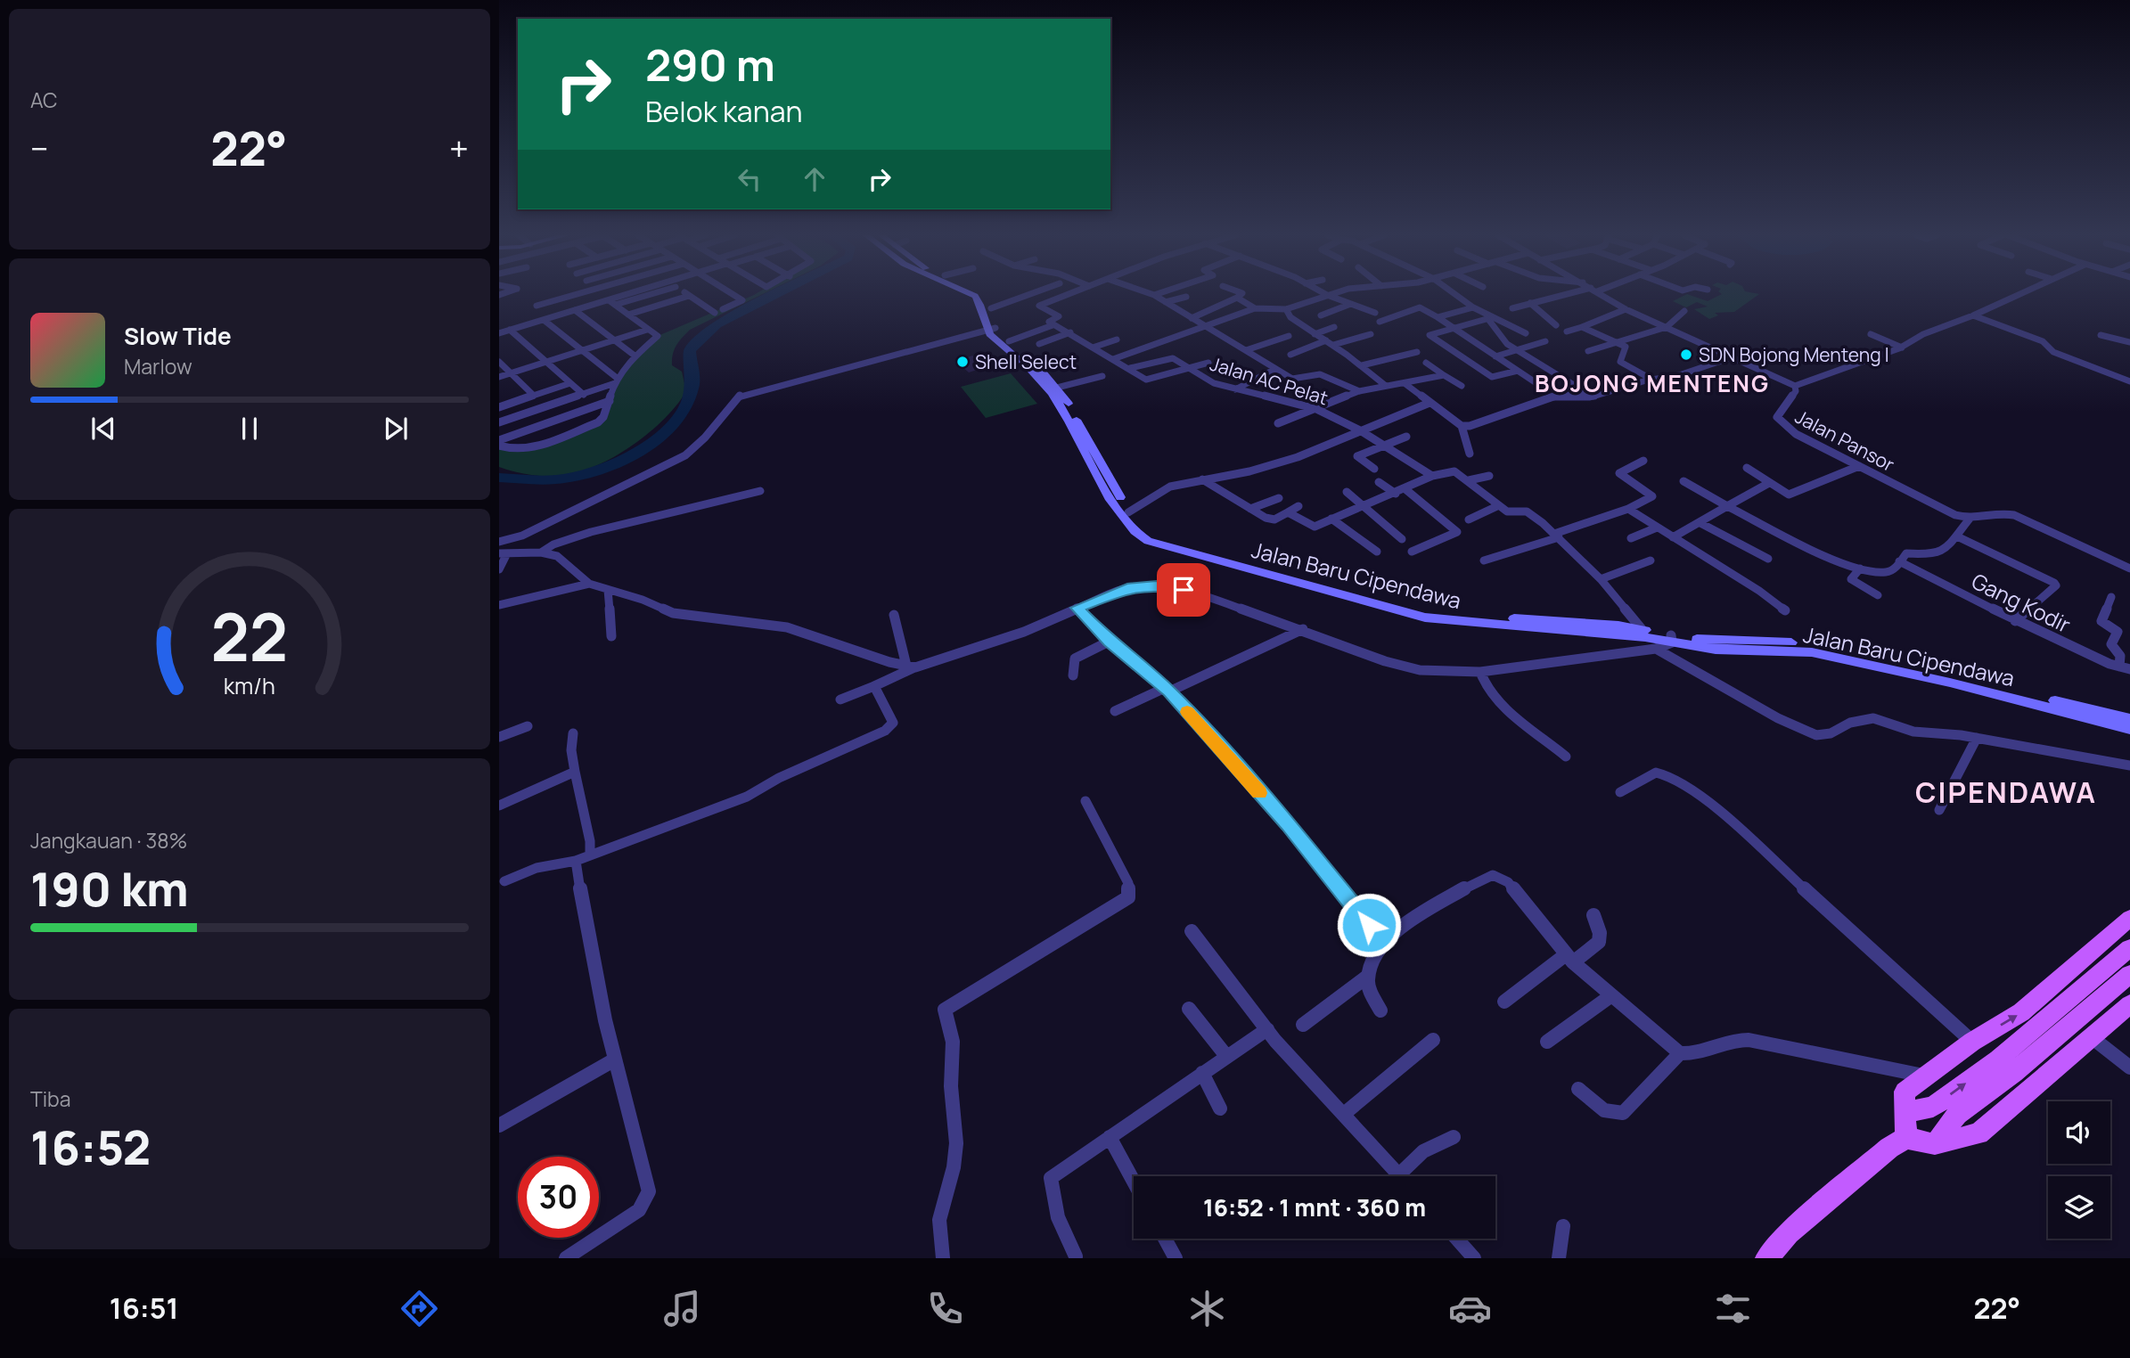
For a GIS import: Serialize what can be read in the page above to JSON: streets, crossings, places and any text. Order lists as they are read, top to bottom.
{
  "streets": {
    "main road": ["Jalan Baru Cipendawa"],
    "street": ["Jalan AC Pelat", "Jalan Pansor", "Gang Kodir"]
  },
  "districts": ["BOJONG MENTENG", "CIPENDAWA"],
  "places": ["SDN Bojong Menteng I", "Shell Select"],
  "page": {
    "tile": [
      "AC",
      ["Jangkauan · 38%", "190 km"],
      ["Tiba", "16:52"]
    ],
    "turn": ["290 m", "Belok kanan"],
    "heat": ["−", "22°", "+"],
    "song": ["Slow Tide", "Marlow"],
    "limit": "30",
    "trip": "16:52 · 1 mnt · 360 m",
    "tabs": ["16:51", "22°"],
    "gauge": ["22", "km/h"]
  }
}
